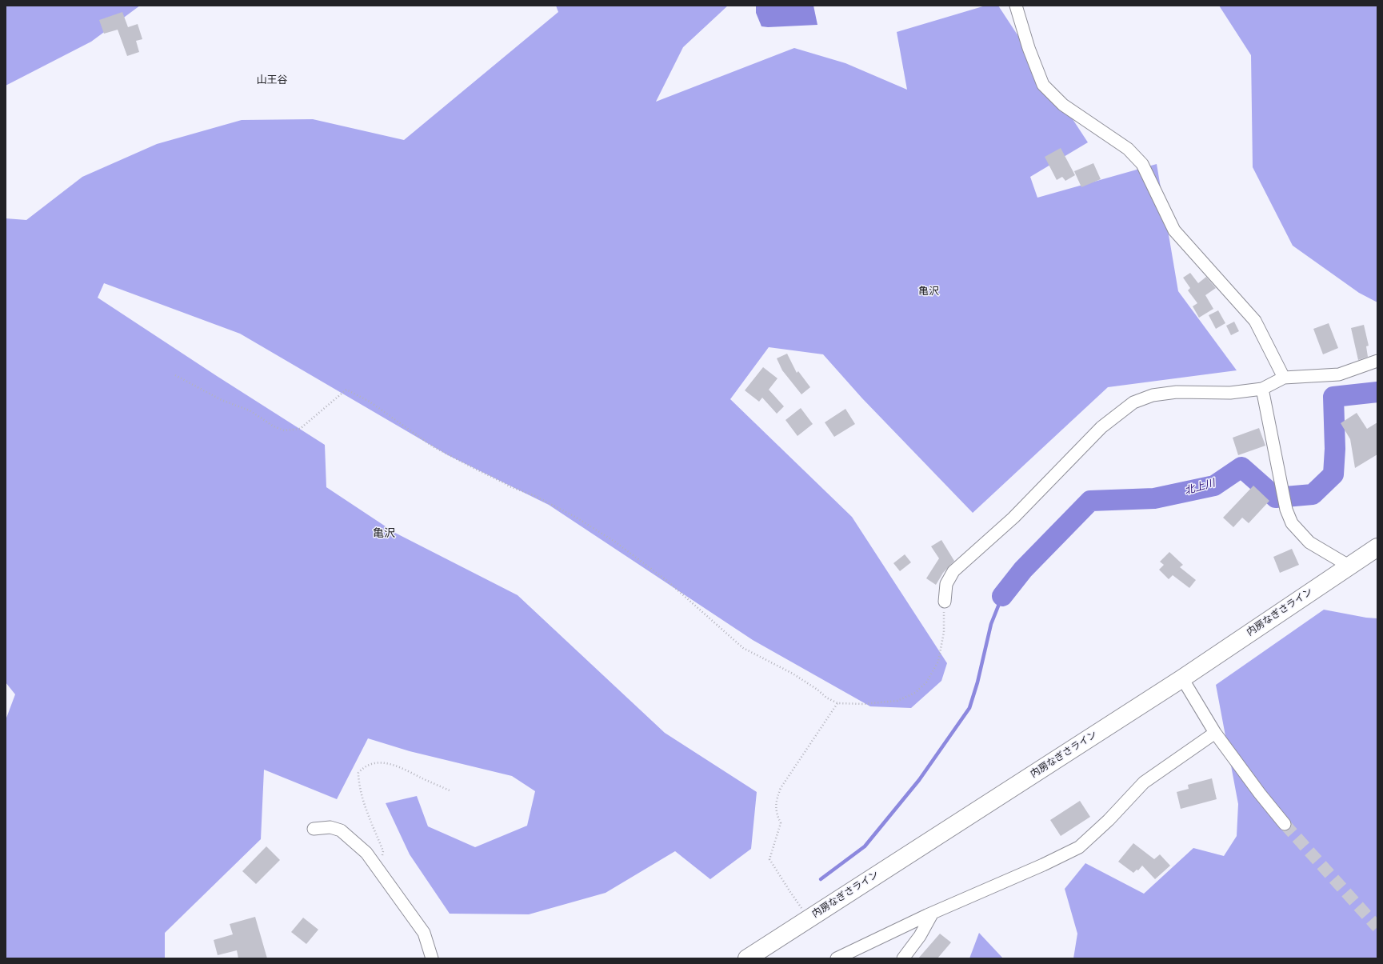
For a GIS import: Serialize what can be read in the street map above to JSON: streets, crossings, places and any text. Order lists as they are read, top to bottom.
{
  "streets": {
    "highway": ["内房なぎさライン"]
  },
  "districts": ["山王谷", "亀沢", "亀沢"],
  "water": ["北上川"]
}
